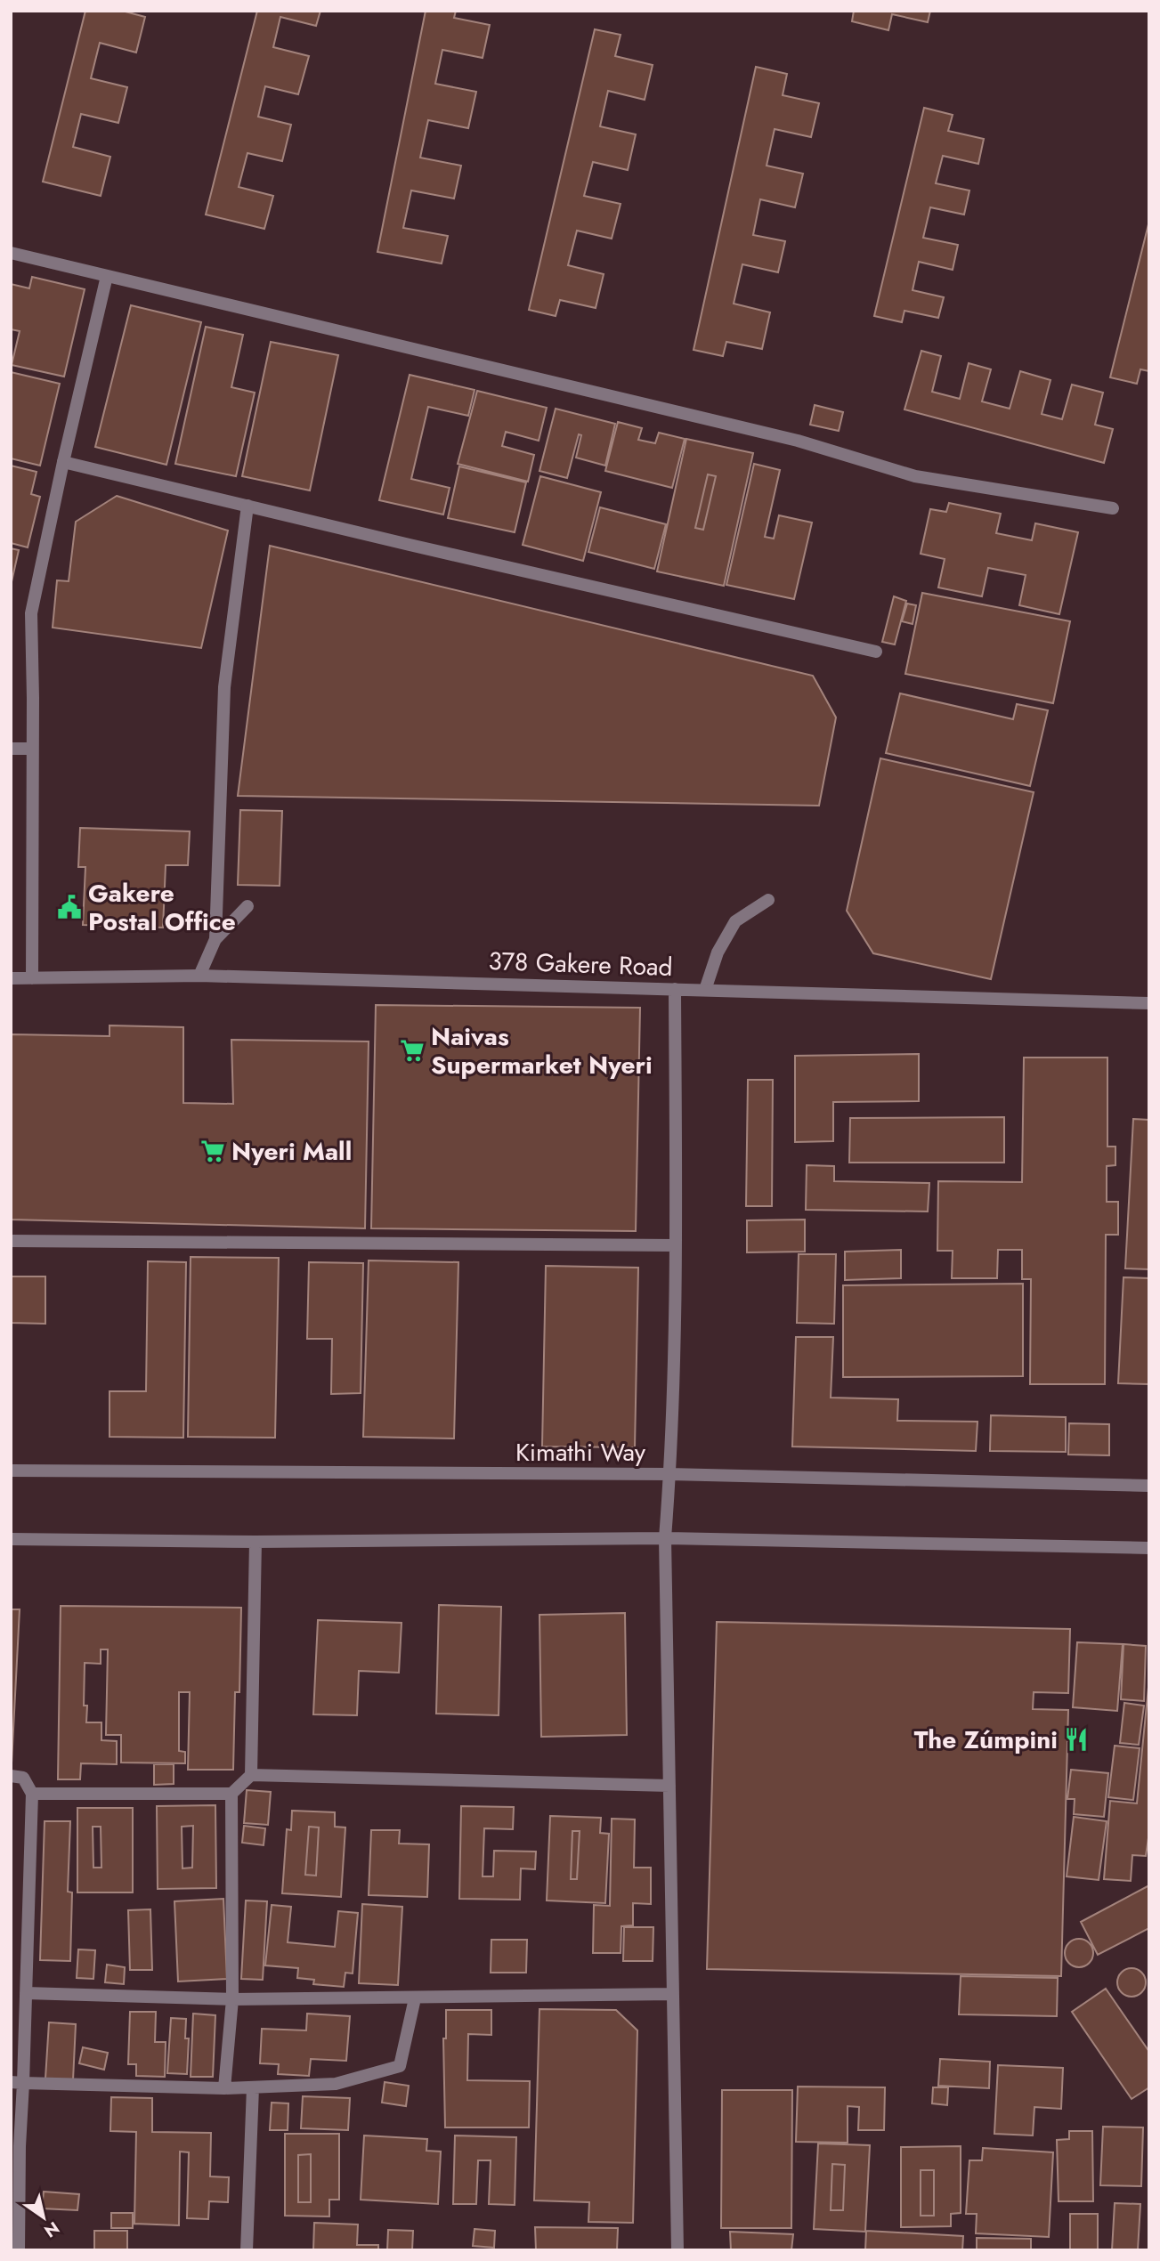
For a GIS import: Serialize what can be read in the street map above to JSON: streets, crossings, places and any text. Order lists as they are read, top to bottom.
{
  "streets": {
    "street": ["378 Gakere Road", "Kimathi Way"]
  },
  "places": {
    "public building": ["Gakere Postal Office"],
    "supermarket": ["Naivas Supermarket Nyeri", "Nyeri Mall"],
    "restaurant": ["The Zúmpini"]
  },
  "north": "bottom right"
}
